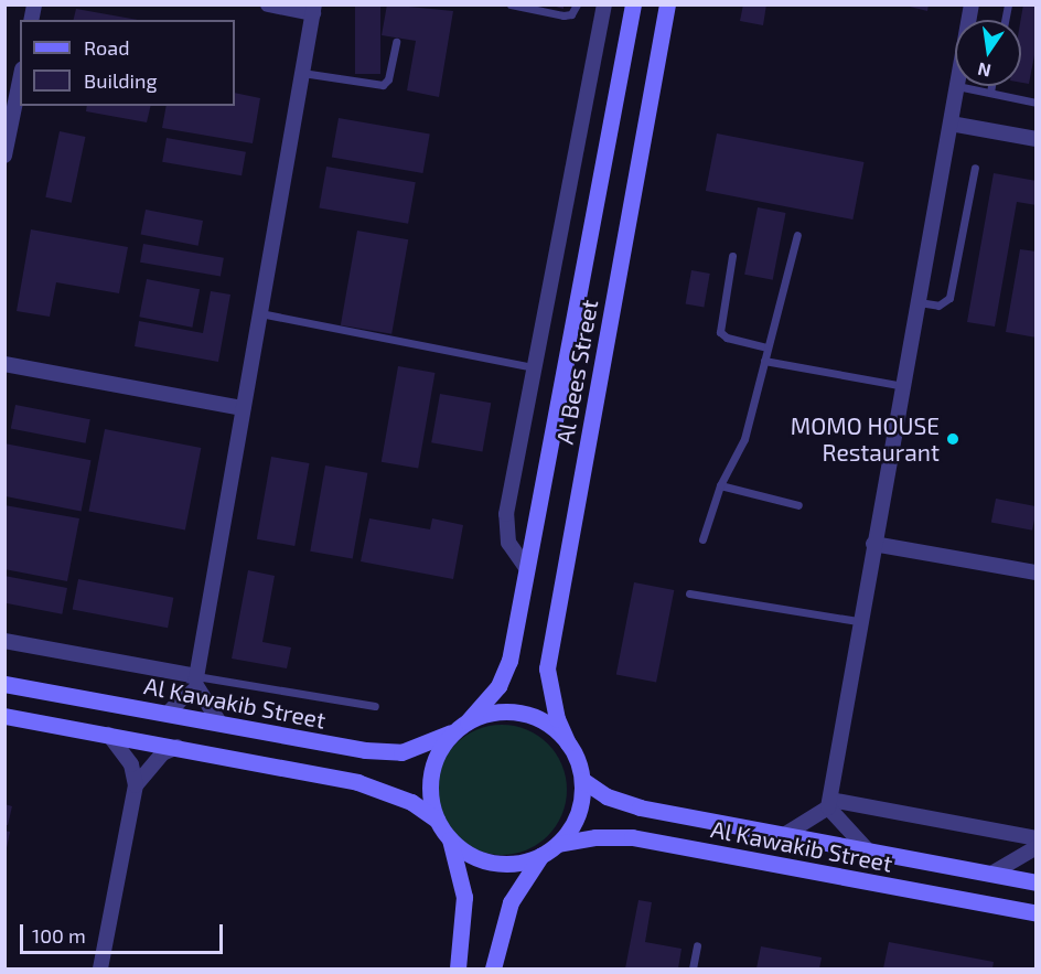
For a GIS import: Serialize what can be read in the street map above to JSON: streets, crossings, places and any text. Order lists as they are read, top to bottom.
{
  "streets": {
    "street": ["Al Bees Street", "Al Kawakib Street"]
  },
  "crossings": [
    ["Al Bees Street", "Al Kawakib Street"]
  ],
  "places": ["MOMO HOUSE Restaurant"],
  "legend": ["Road", "Building"],
  "scale_bar": "100 m",
  "north": "bottom"
}
